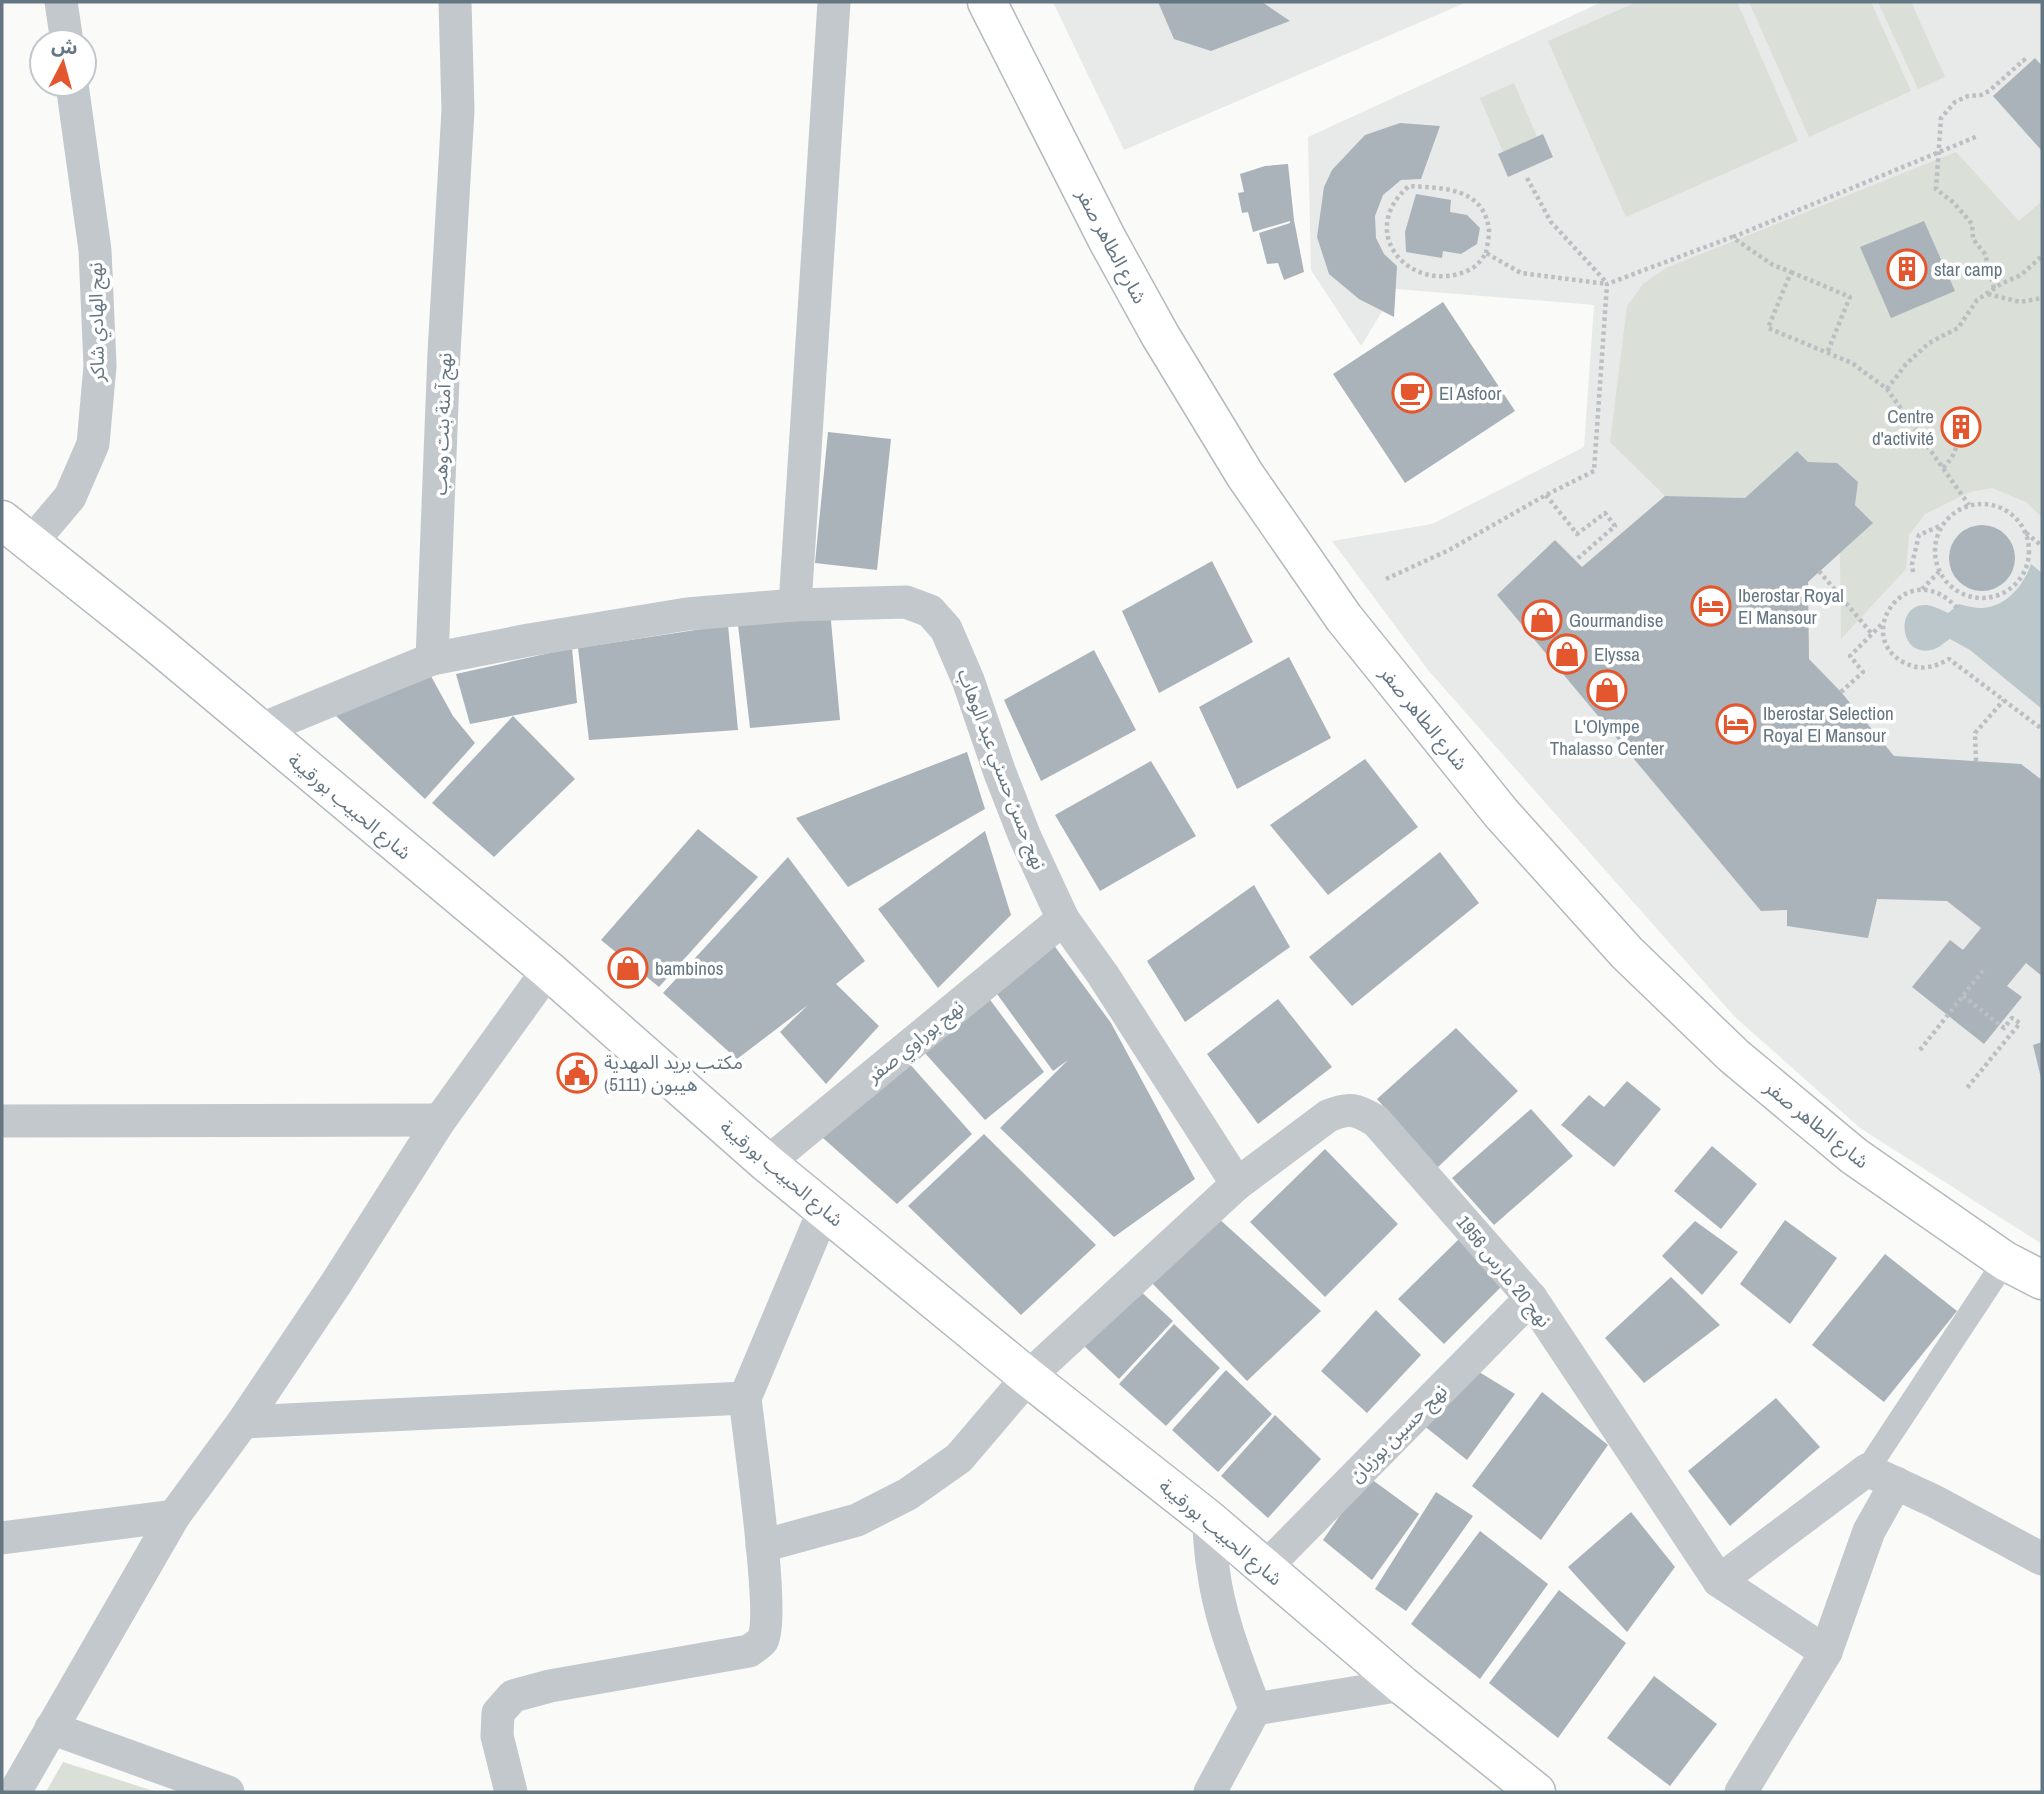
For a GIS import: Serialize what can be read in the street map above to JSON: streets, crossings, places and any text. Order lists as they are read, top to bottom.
{
  "streets": {
    "main road": ["شارع الطاهر صفر", "شارع الحبيب بورقيبة"],
    "street": [
      "نهج الهادي شاكر",
      "نهج آمنة بنت وهب",
      "نهج حسن حسني عبد الوهاب",
      "نهج بوراوي صفر",
      "نهج 20 مارس 1956",
      "نهج حسين بوزيان"
    ]
  },
  "crossings": [
    ["نهج الهادي شاكر", "شارع الحبيب بورقيبة"],
    ["نهج آمنة بنت وهب", "نهج حسن حسني عبد الوهاب"],
    ["نهج حسن حسني عبد الوهاب", "نهج بوراوي صفر"],
    ["نهج حسن حسني عبد الوهاب", "نهج 20 مارس 1956"],
    ["شارع الحبيب بورقيبة", "نهج بوراوي صفر"],
    ["شارع الحبيب بورقيبة", "نهج 20 مارس 1956"],
    ["شارع الحبيب بورقيبة", "نهج حسين بوزيان"],
    ["نهج 20 مارس 1956", "نهج حسين بوزيان"]
  ],
  "places": {
    "building": ["star camp", "Centre d'activité"],
    "cafe": ["El Asfoor"],
    "hotel": ["Iberostar Royal El Mansour", "Iberostar Selection Royal El Mansour"],
    "shop": [
      "Gourmandise",
      "Elyssa",
      "L'Olympe Thalasso Center",
      "bambinos"
    ],
    "public building": ["مكتب بريد المهدية هيبون (5111)"]
  },
  "north": "top"
}
